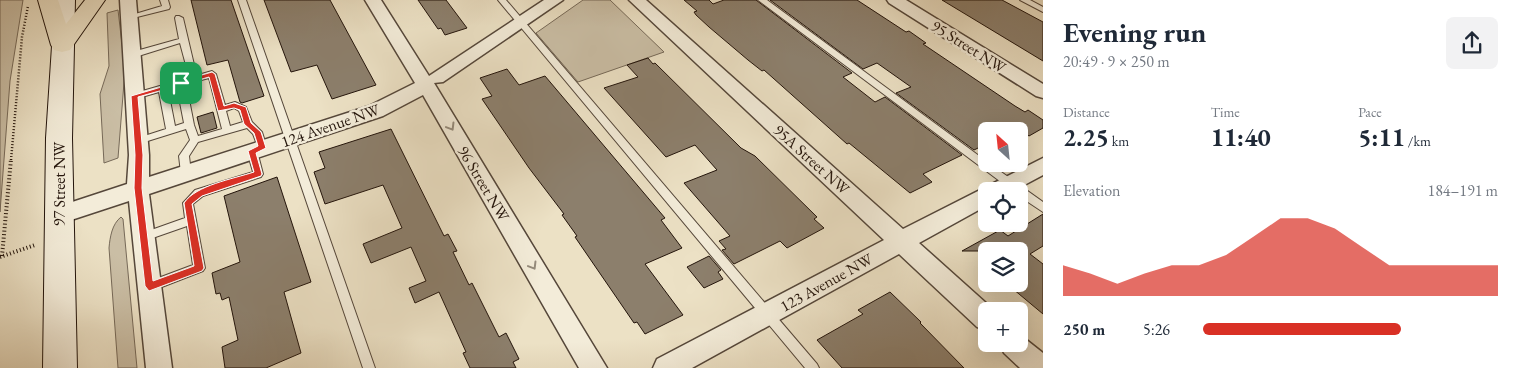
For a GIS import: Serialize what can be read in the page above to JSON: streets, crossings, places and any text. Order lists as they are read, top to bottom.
{
  "streets": {
    "main road": ["97 Street NW"],
    "street": [
      "95 Street NW",
      "124 Avenue NW",
      "95A Street NW",
      "96 Street NW",
      "123 Avenue NW"
    ]
  },
  "crossings": [
    ["124 Avenue NW", "96 Street NW"],
    ["124 Avenue NW", "97 Street NW"],
    ["95A Street NW", "123 Avenue NW"]
  ],
  "one_way": ["96 Street NW"],
  "north": "top left",
  "page": {
    "heading": ["Evening run", "20:49 · 9 × 250 m"],
    "stats": [
      ["Distance", "2.25 km"],
      ["Time", "11:40"],
      ["Pace", "5:11 /km"]
    ],
    "map_buttons": "+",
    "chart": ["Elevation", "184–191 m"],
    "list": [
      {
        "name": "250 m",
        "note": "5:26"
      }
    ]
  }
}
